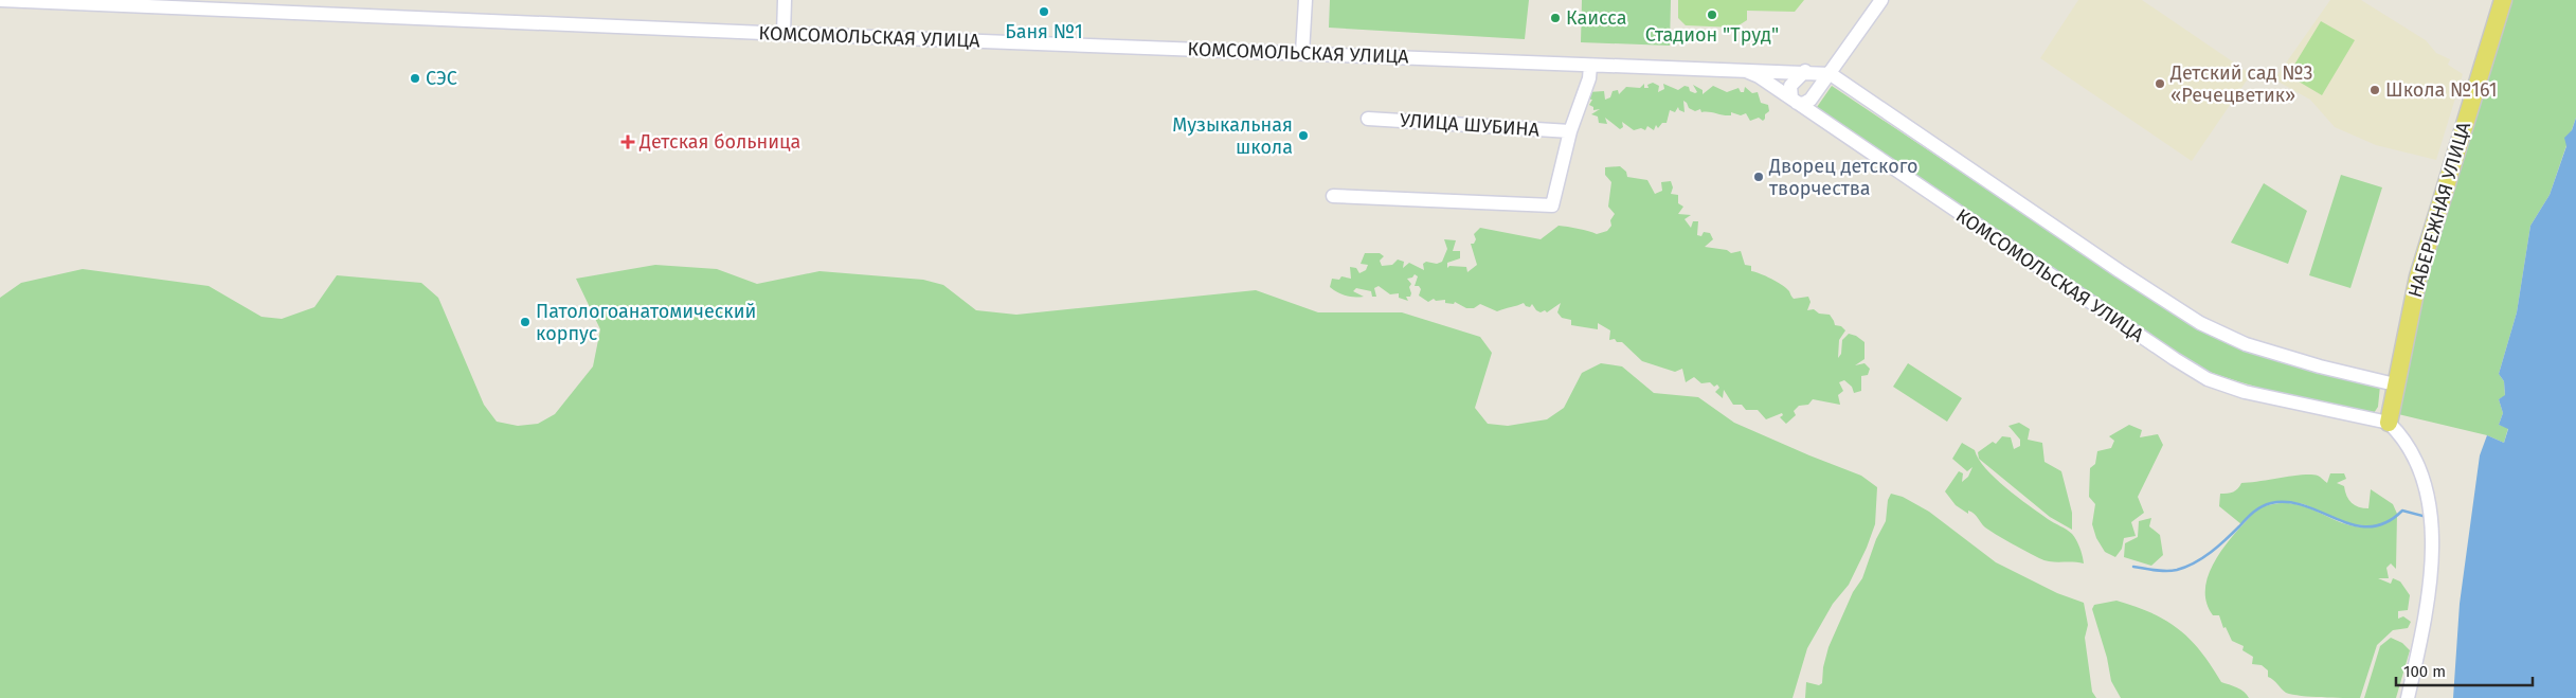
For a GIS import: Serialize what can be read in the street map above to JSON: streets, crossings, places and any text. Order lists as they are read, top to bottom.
{
  "streets": {
    "main road": ["НАБЕРЕЖНАЯ УЛИЦА"],
    "street": ["КОМСОМОЛЬСКАЯ УЛИЦА", "УЛИЦА ШУБИНА"]
  },
  "crossings": [
    ["КОМСОМОЛЬСКАЯ УЛИЦА", "НАБЕРЕЖНАЯ УЛИЦА"]
  ],
  "places": {
    "other": [
      "Баня №1",
      "Стадион \"Труд\"",
      "Каисса",
      "СЭС",
      "Детский сад №3 «Речецветик»",
      "Школа №161",
      "Музыкальная школа",
      "Дворец детского творчества",
      "Патологоанатомический корпус"
    ],
    "health": ["Детская больница"]
  },
  "scale_bar": "100 m"
}
